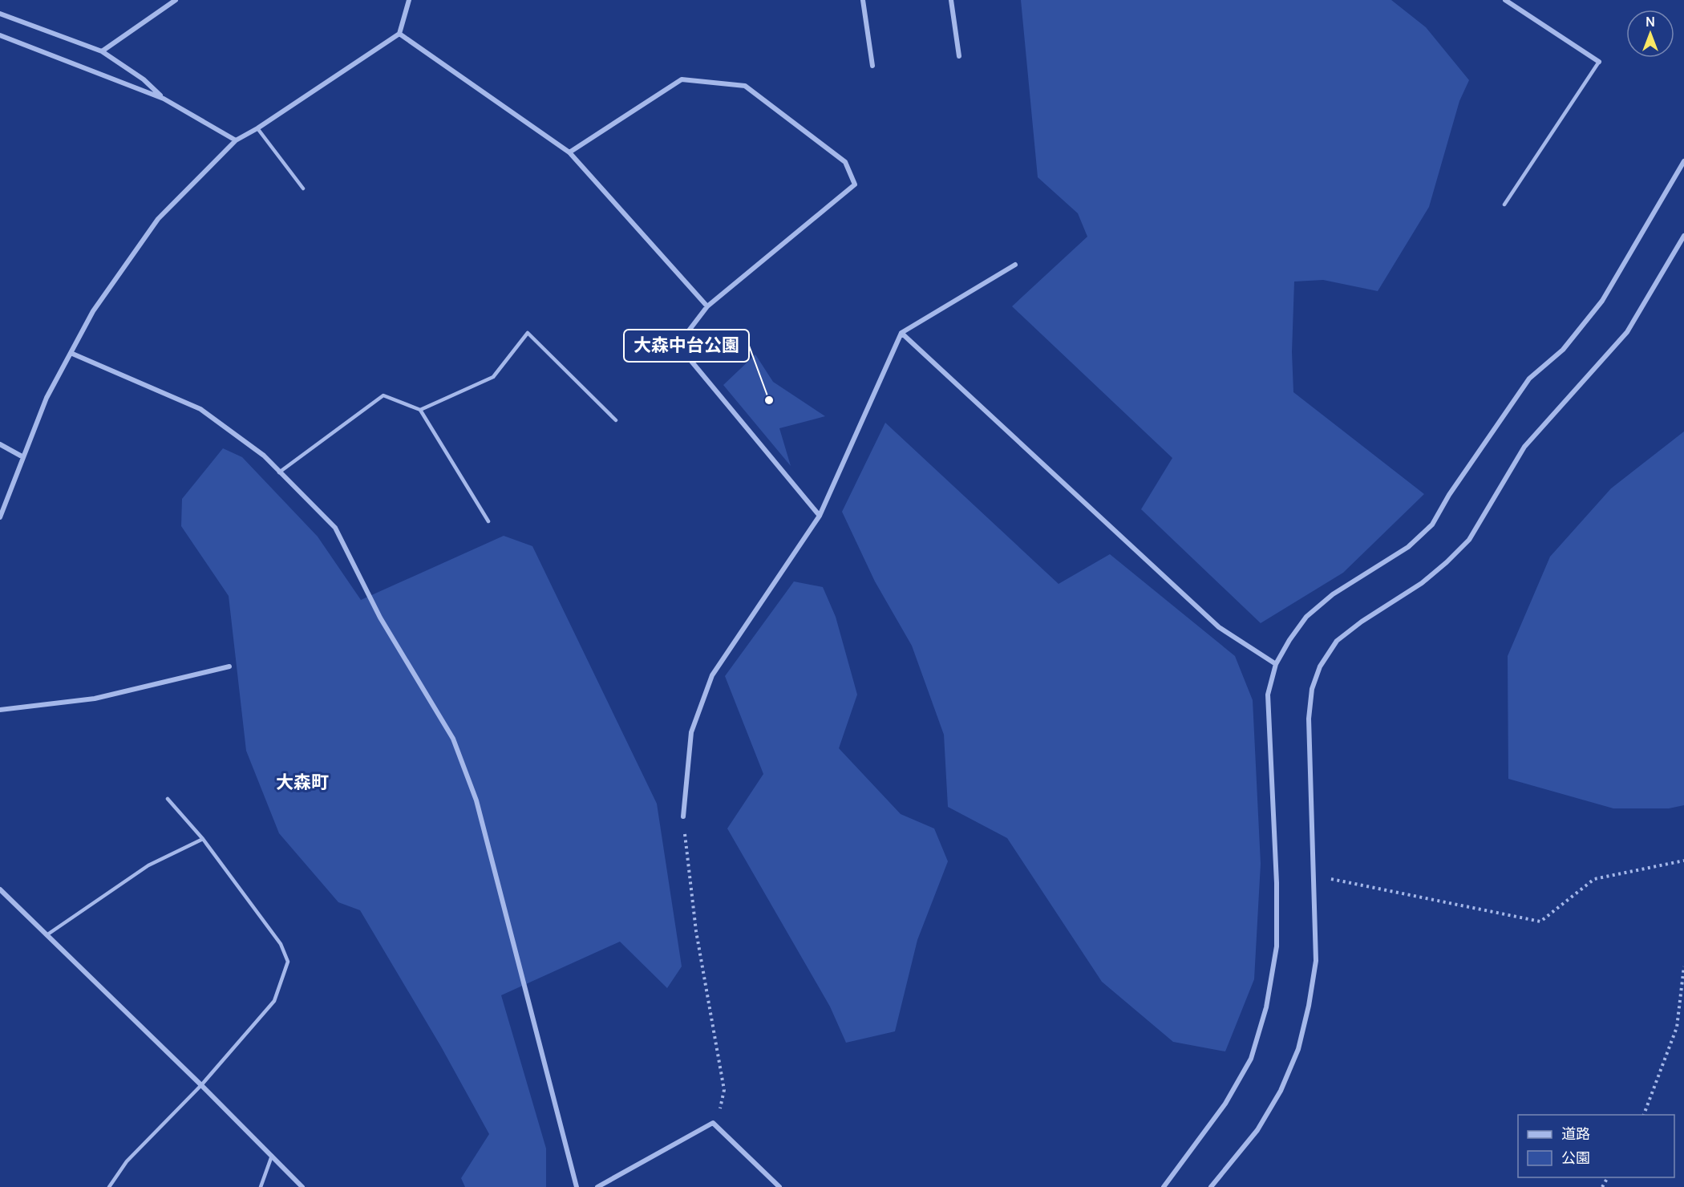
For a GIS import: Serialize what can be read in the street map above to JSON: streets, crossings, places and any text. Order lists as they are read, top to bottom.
{
  "districts": ["大森町"],
  "places": ["大森中台公園"],
  "legend": ["道路", "公園"],
  "north": "top"
}
